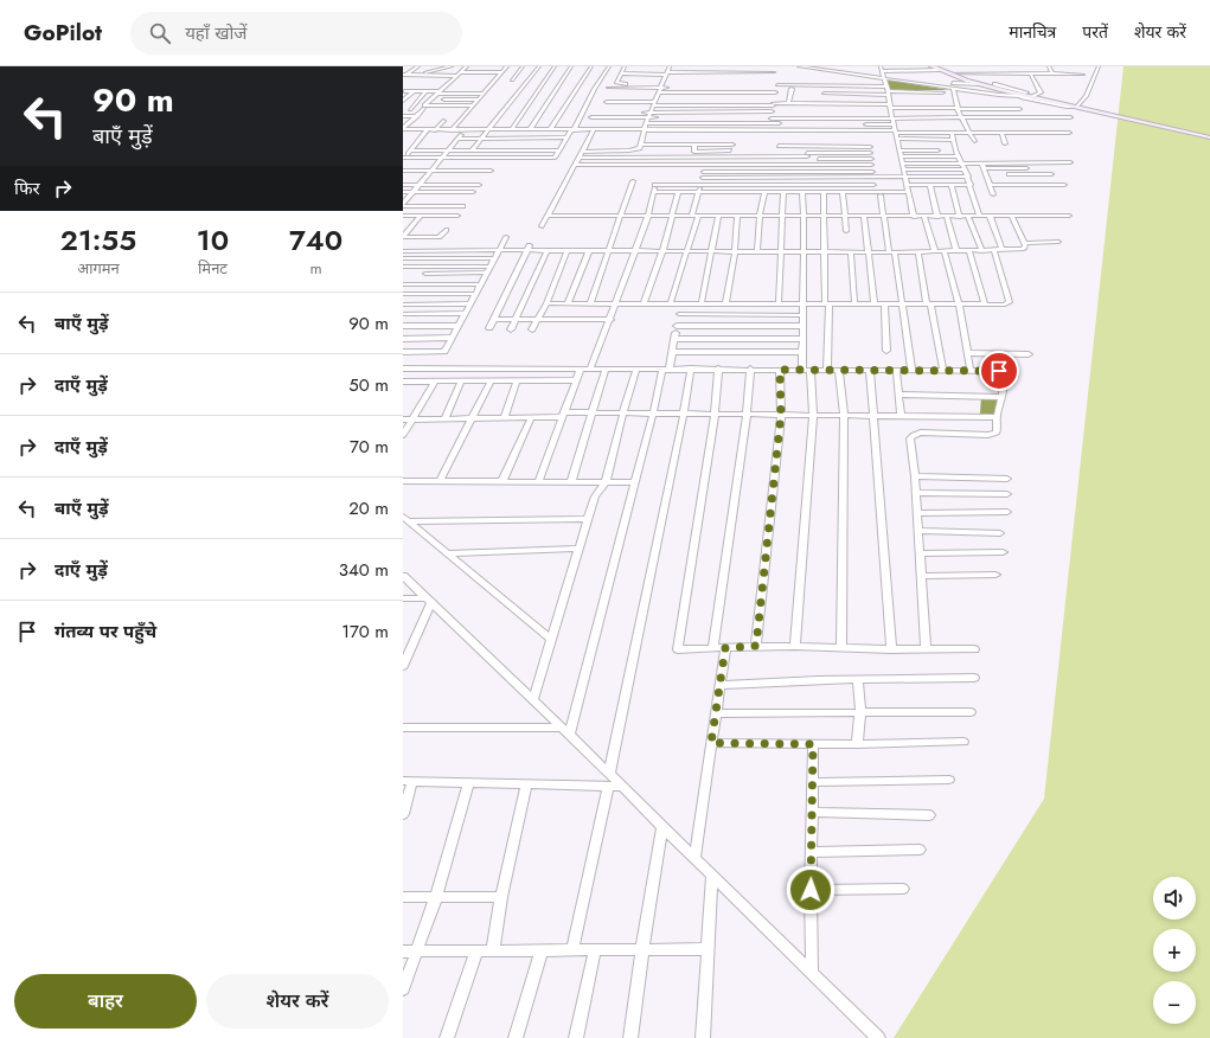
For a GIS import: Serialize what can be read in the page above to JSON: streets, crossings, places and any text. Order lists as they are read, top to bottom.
{
  "page": {
    "header": "GoPilot",
    "search": "यहाँ खोजें",
    "nav": ["मानचित्र", "परतें", "शेयर करें"],
    "turn": ["90 m", "बाएँ मुड़ें"],
    "then": "फिर",
    "eta": [
      "21:55",
      "आगमन",
      "10",
      "मिनट",
      "740",
      "m"
    ],
    "list": [
      {
        "name": "बाएँ मुड़ें",
        "value": "90 m"
      },
      {
        "name": "दाएँ मुड़ें",
        "value": "50 m"
      },
      {
        "name": "दाएँ मुड़ें",
        "value": "70 m"
      },
      {
        "name": "बाएँ मुड़ें",
        "value": "20 m"
      },
      {
        "name": "दाएँ मुड़ें",
        "value": "340 m"
      },
      {
        "name": "गंतव्य पर पहुँचे",
        "value": "170 m"
      }
    ],
    "map_buttons": ["+", "−"],
    "buttons": ["बाहर", "शेयर करें"]
  }
}
